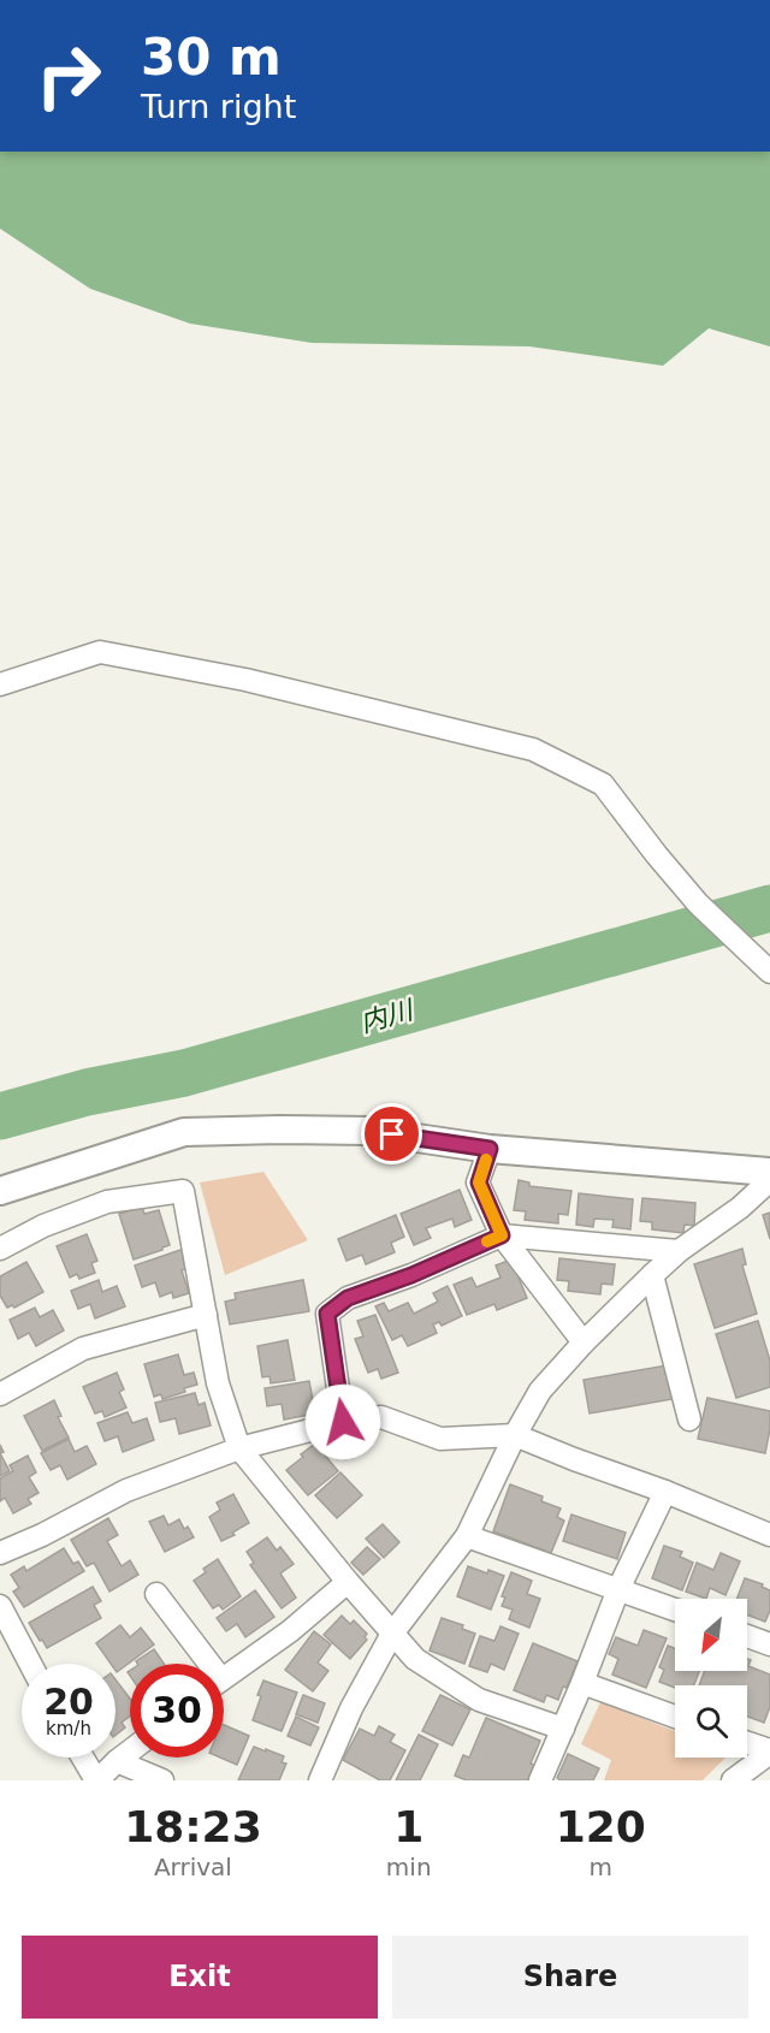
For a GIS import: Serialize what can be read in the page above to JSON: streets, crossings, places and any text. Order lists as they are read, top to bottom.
{
  "water": ["内川"],
  "north": "bottom left",
  "page": {
    "turn": ["30 m", "Turn right"],
    "speed": "20 km/h",
    "limit": "30",
    "eta": [
      "18:23",
      "Arrival",
      "1",
      "min",
      "120",
      "m"
    ],
    "buttons": ["Exit", "Share"]
  }
}
